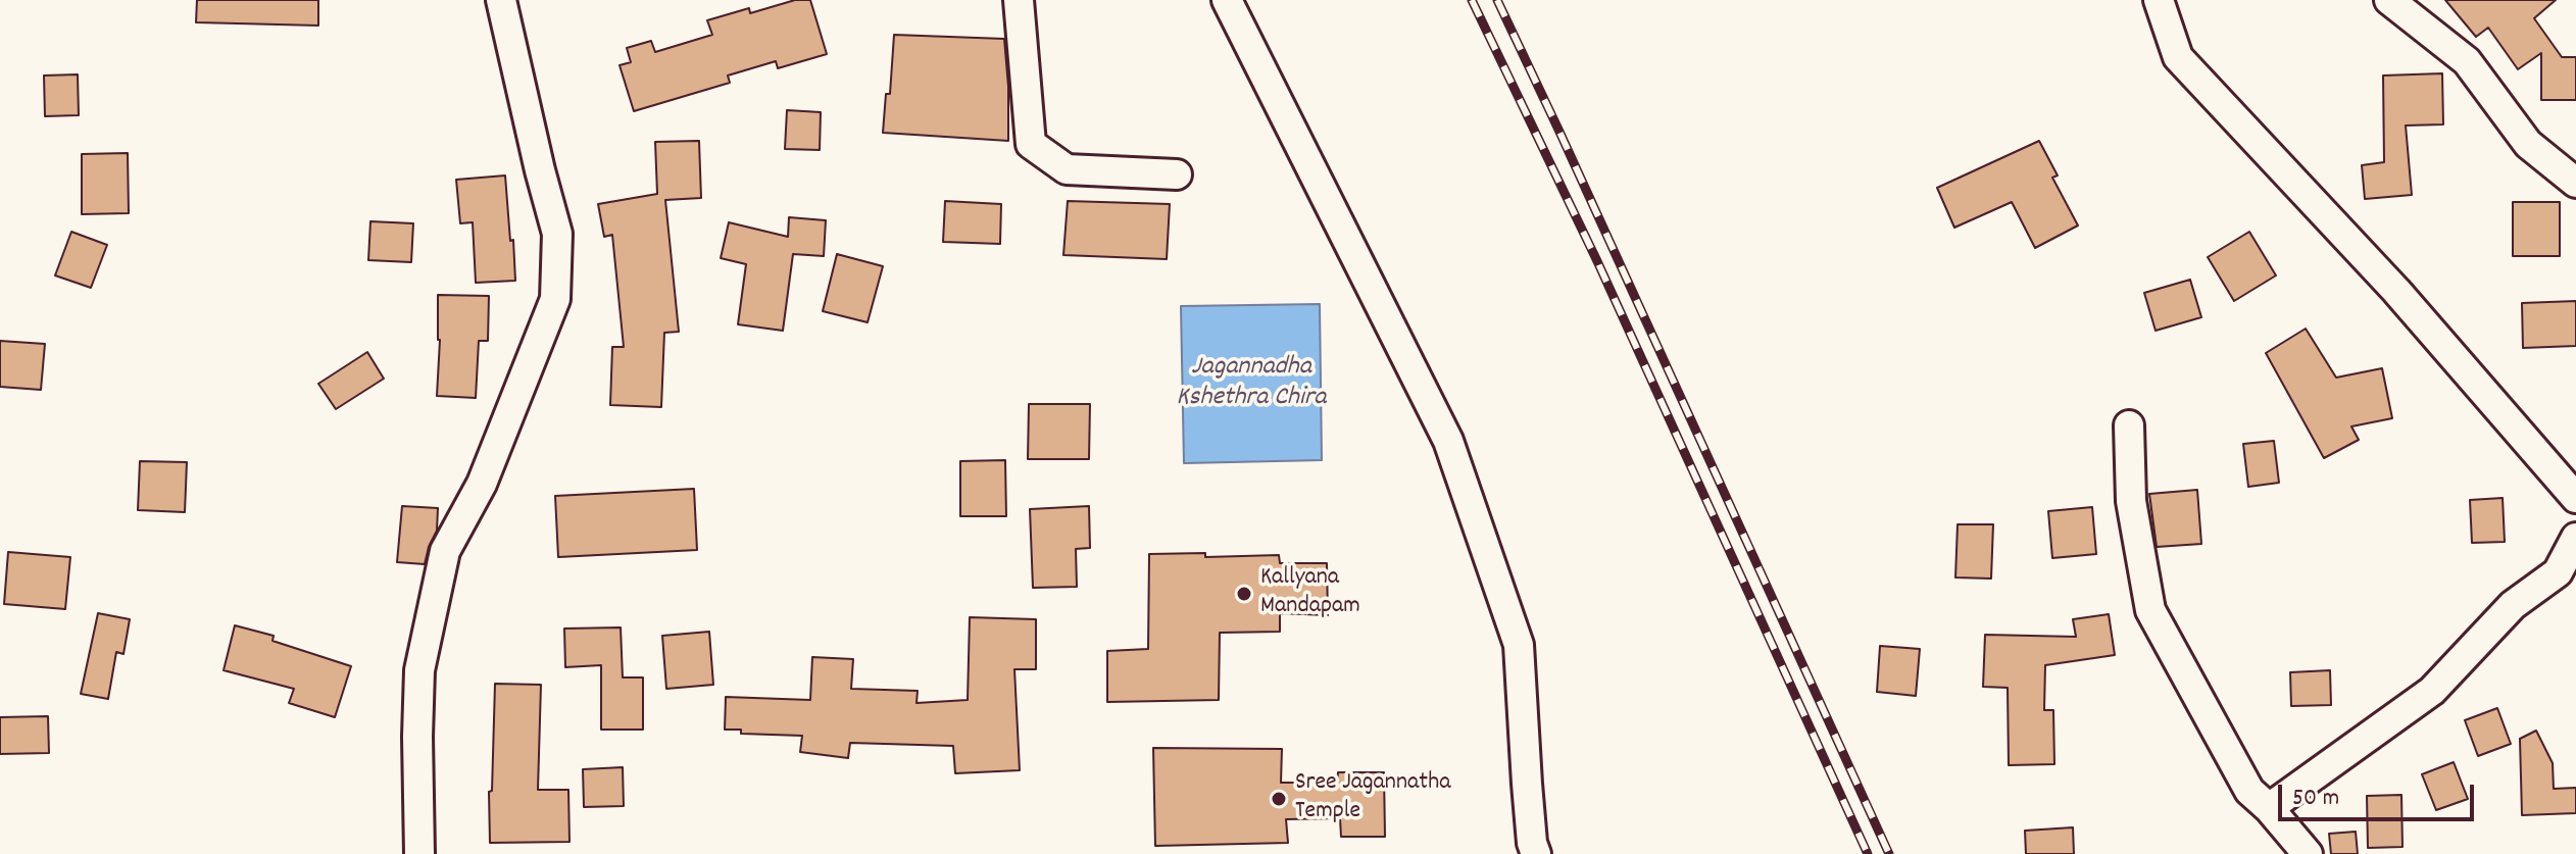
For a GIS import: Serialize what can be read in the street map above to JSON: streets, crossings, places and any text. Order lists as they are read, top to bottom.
{
  "water": ["Jagannadha Kshethra Chira"],
  "places": ["Kallyana Mandapam", "Sree Jagannatha Temple"],
  "scale_bar": "50 m"
}
